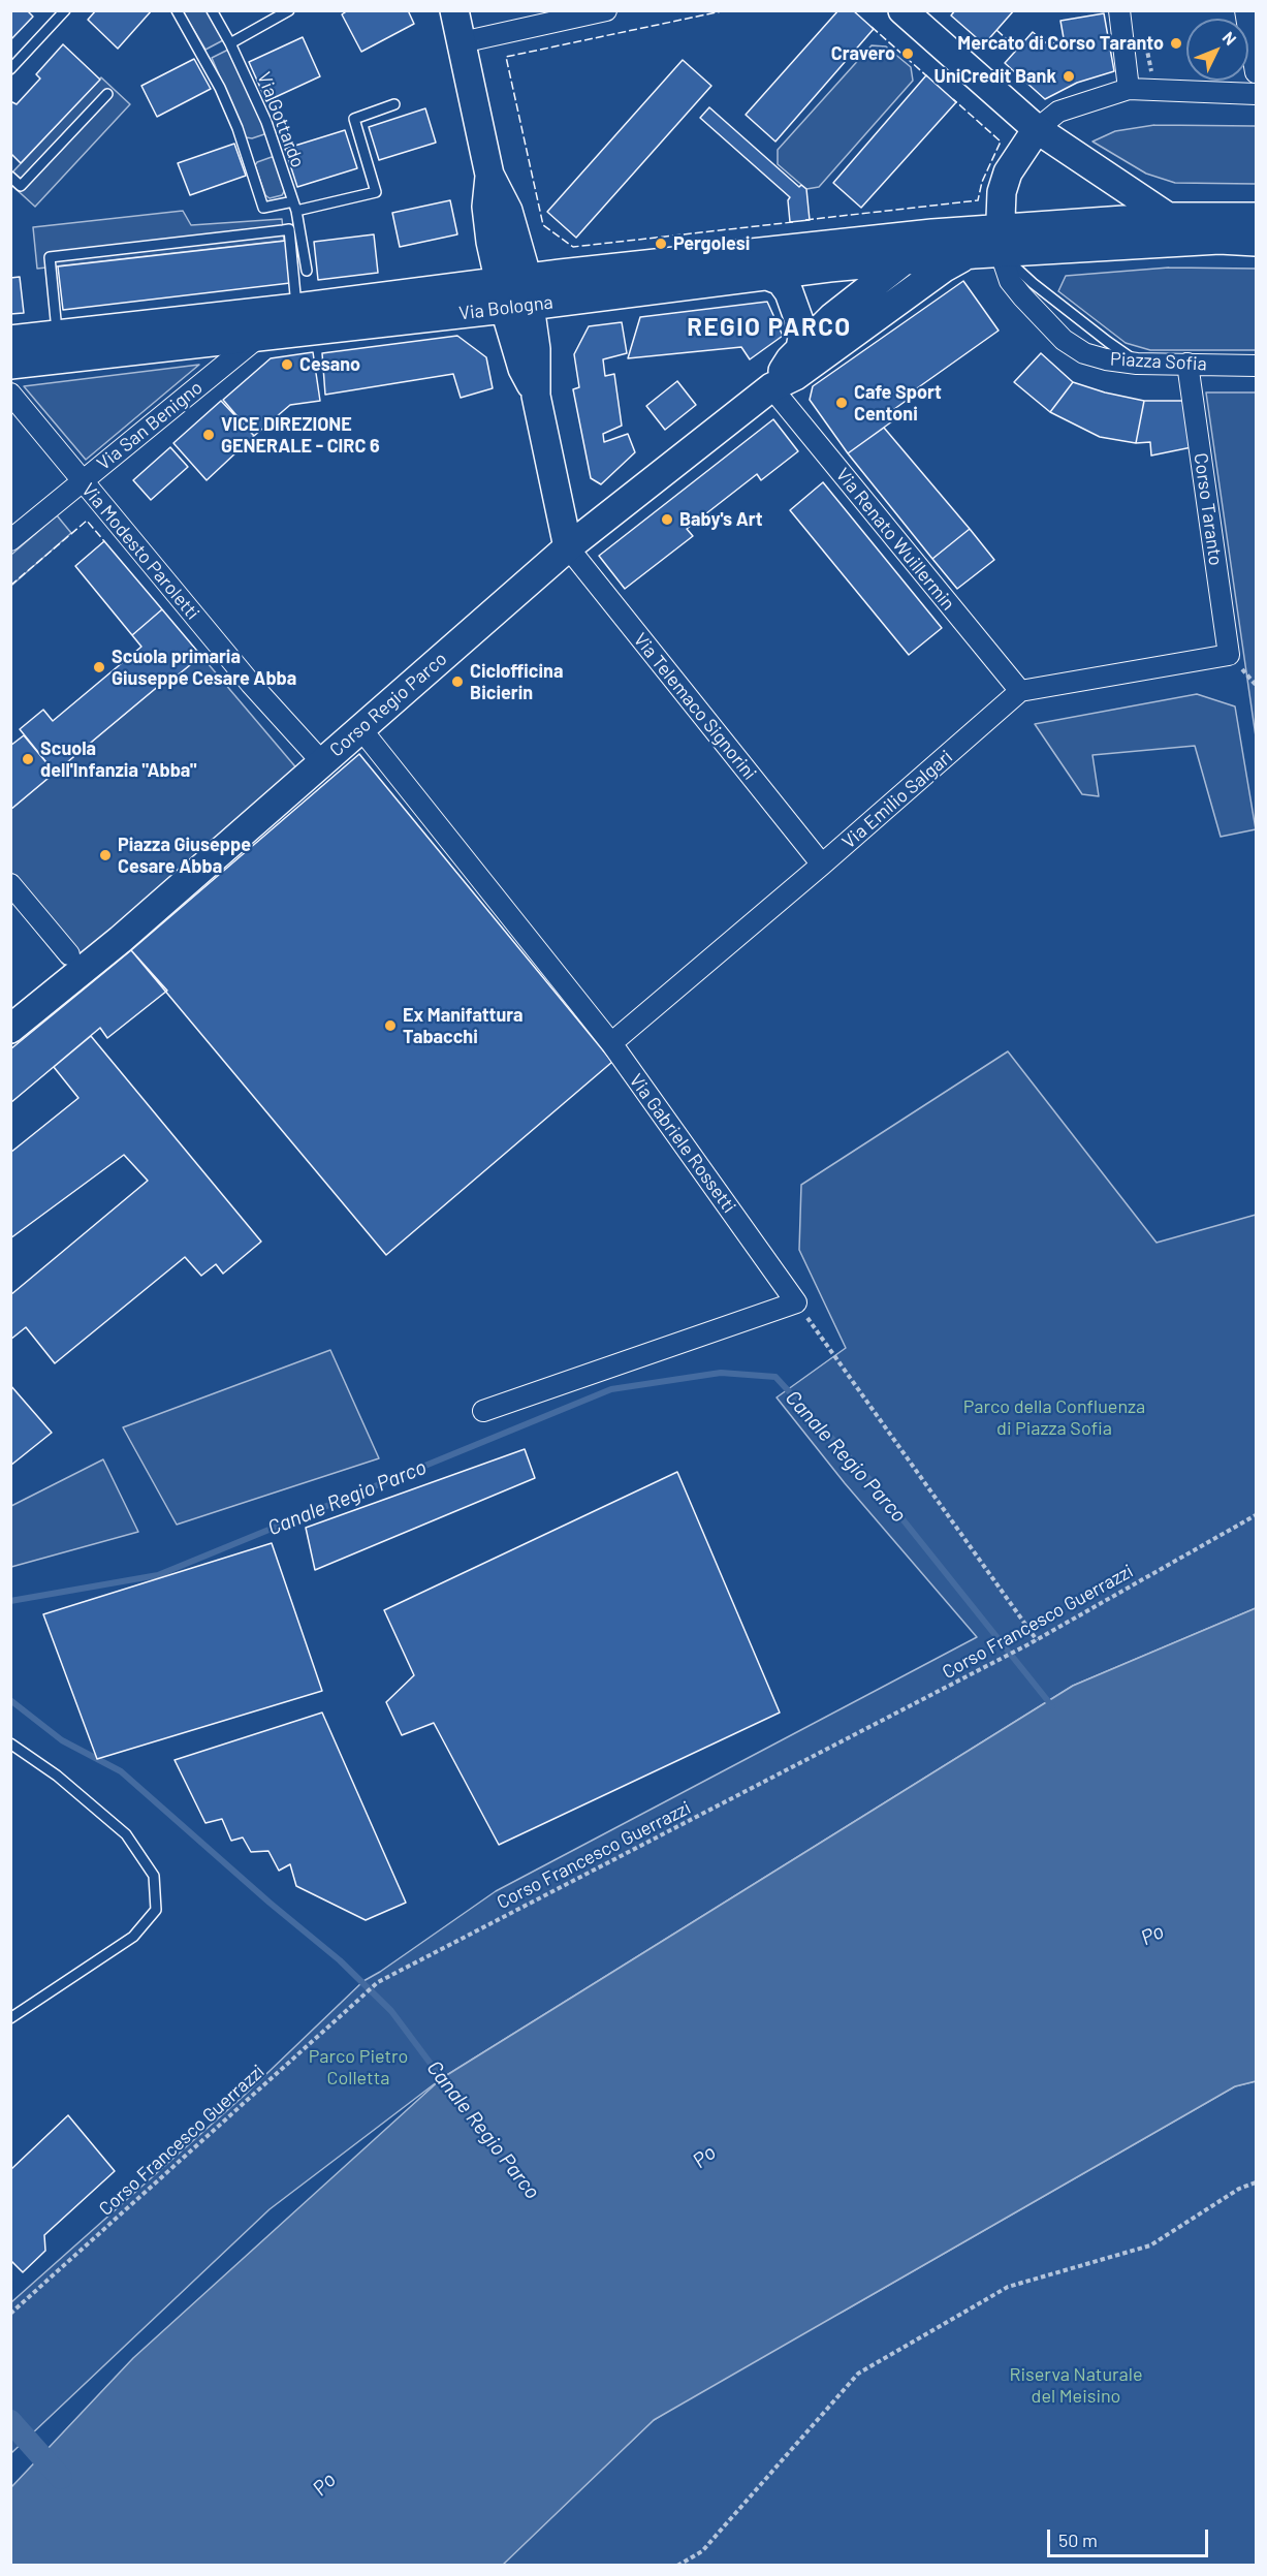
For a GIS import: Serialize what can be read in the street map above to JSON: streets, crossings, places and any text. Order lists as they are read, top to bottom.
{
  "streets": {
    "street": [
      "Via Bologna",
      "Piazza Sofia",
      "Via San Benigno",
      "Corso Taranto",
      "Via Renato Wuillermin",
      "Via Modesto Paroletti",
      "Corso Regio Parco",
      "Via Telemaco Signorini",
      "Via Emilio Salgari",
      "Via Gabriele Rossetti"
    ],
    "lane": ["Via Gottardo"],
    "path": ["Corso Francesco Guerrazzi"]
  },
  "crossings": [
    ["Via Bologna", "Piazza Sofia"],
    ["Via Bologna", "Via San Benigno"],
    ["Via Bologna", "Corso Regio Parco"],
    ["Piazza Sofia", "Corso Taranto"],
    ["Piazza Sofia", "Corso Regio Parco"],
    ["Via San Benigno", "Via Modesto Paroletti"],
    ["Corso Taranto", "Via Renato Wuillermin"],
    ["Corso Taranto", "Via Emilio Salgari"],
    ["Via Renato Wuillermin", "Corso Regio Parco"],
    ["Via Renato Wuillermin", "Via Emilio Salgari"],
    ["Via Modesto Paroletti", "Corso Regio Parco"],
    ["Corso Regio Parco", "Via Telemaco Signorini"],
    ["Corso Regio Parco", "Via Gabriele Rossetti"],
    ["Via Telemaco Signorini", "Via Emilio Salgari"],
    ["Via Emilio Salgari", "Via Gabriele Rossetti"]
  ],
  "districts": ["REGIO PARCO"],
  "water": ["Canale Regio Parco", "Po"],
  "parks": ["Parco della Confluenza di Piazza Sofia", "Parco Pietro Colletta", "Riserva Naturale del Meisino"],
  "places": [
    "Mercato di Corso Taranto",
    "Cravero",
    "UniCredit Bank",
    "Pergolesi",
    "Cesano",
    "Cafe Sport Centoni",
    "VICE DIREZIONE GENERALE - CIRC 6",
    "Baby's Art",
    "Scuola primaria Giuseppe Cesare Abba",
    "Ciclofficina Bicierin",
    "Scuola dell'Infanzia \"Abba\"",
    "Piazza Giuseppe Cesare Abba",
    "Ex Manifattura Tabacchi"
  ],
  "scale_bar": "50 m",
  "north": "top right"
}
